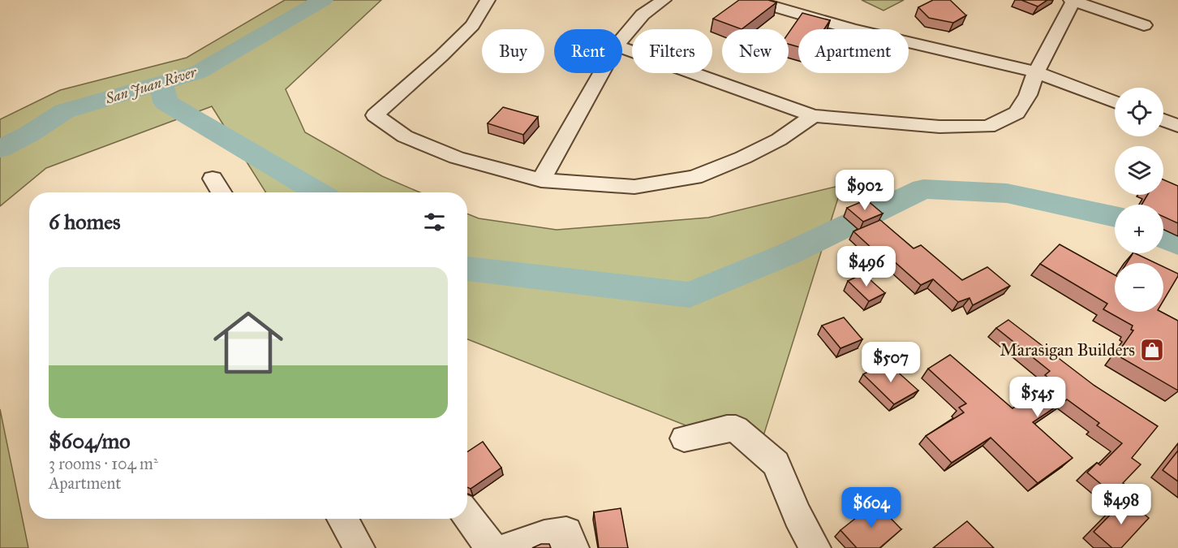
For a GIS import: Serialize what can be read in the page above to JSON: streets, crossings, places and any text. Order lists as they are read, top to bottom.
{
  "water": ["San Juan River"],
  "places": {
    "shop": ["Marasigan Builders"]
  },
  "page": {
    "chip": [
      "Buy",
      "Rent",
      "Filters",
      "New",
      "Apartment"
    ],
    "map_buttons": ["+", "−"],
    "price": [
      "$902",
      "$496",
      "$507",
      "$545",
      "$498",
      "$604"
    ],
    "heading": "6 homes",
    "list": [
      {
        "name": "$604/mo",
        "note": "3 rooms · 104 m² · Apartment"
      }
    ]
  }
}
